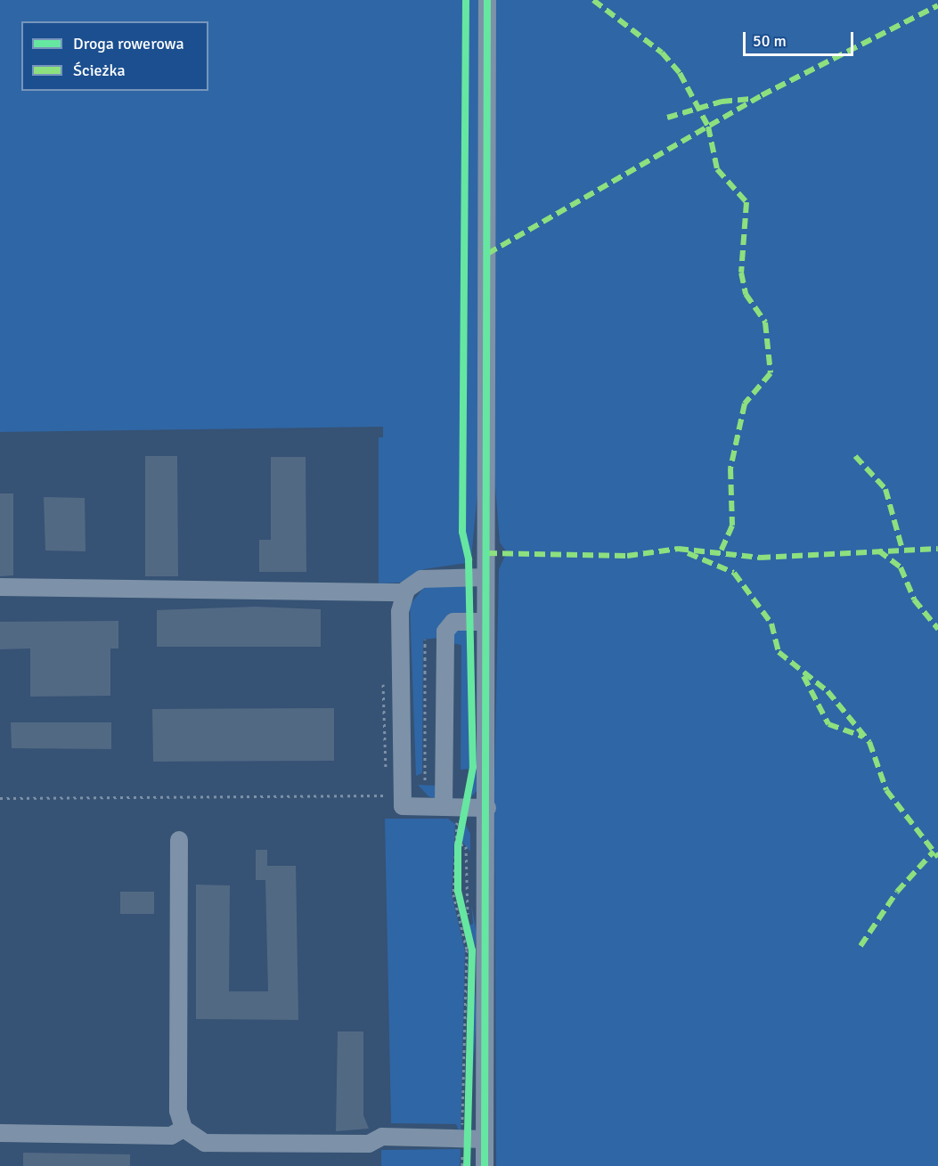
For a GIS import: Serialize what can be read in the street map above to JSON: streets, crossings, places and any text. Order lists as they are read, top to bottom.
{
  "legend": ["Droga rowerowa", "Ścieżka"],
  "scale_bar": "50 m"
}
